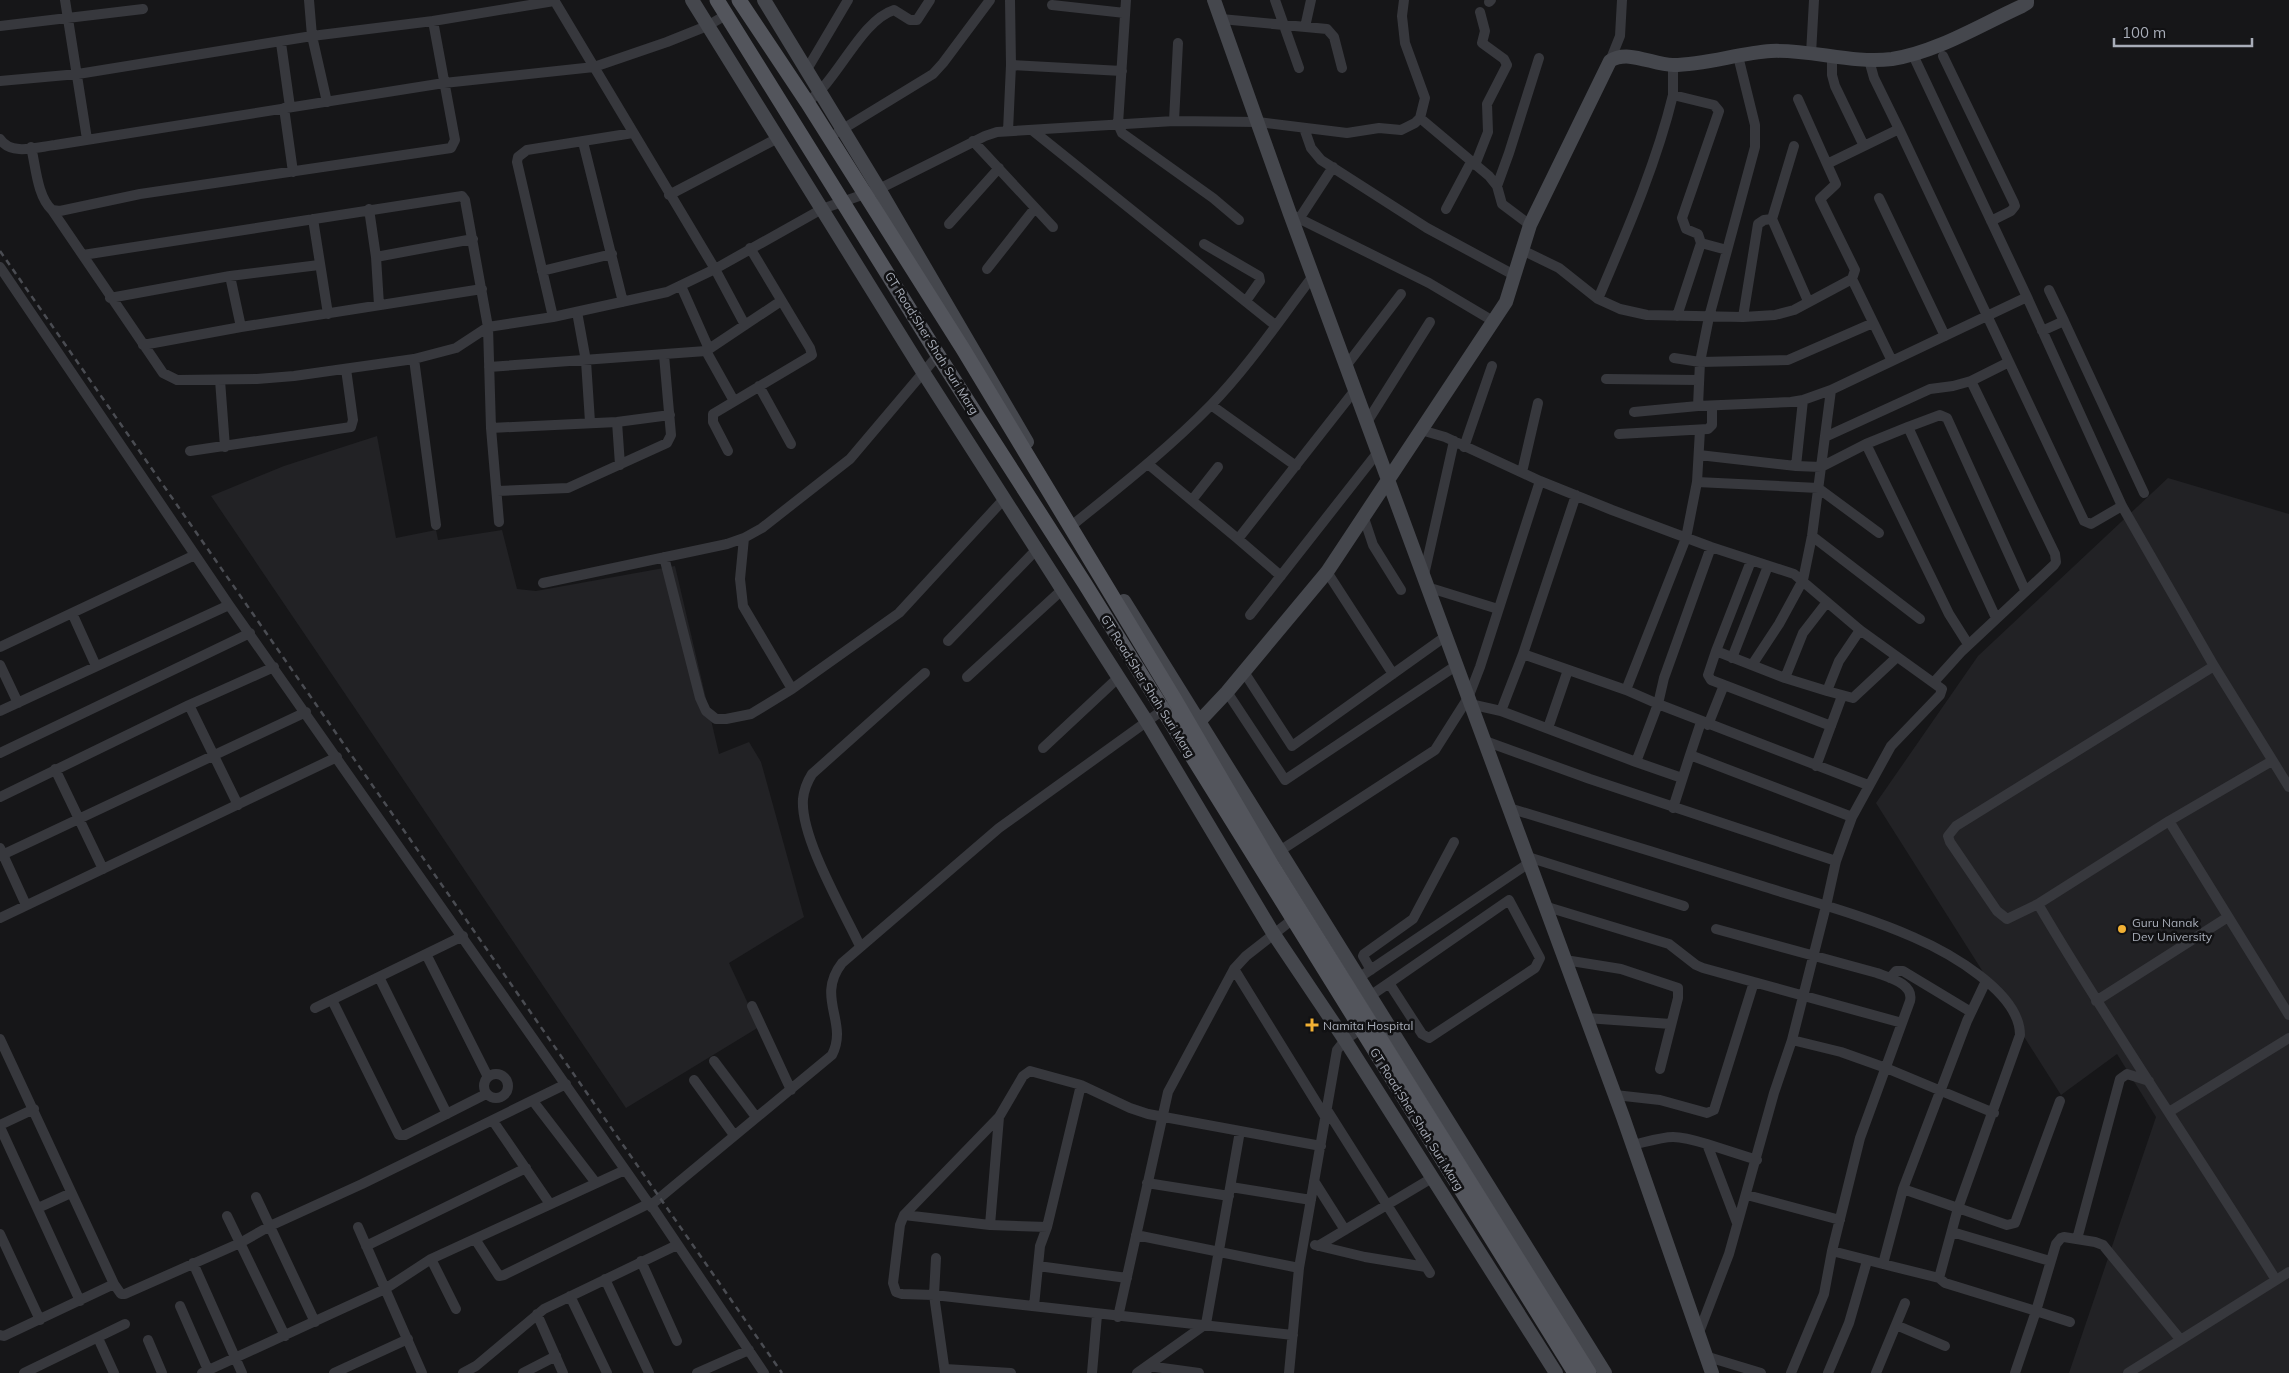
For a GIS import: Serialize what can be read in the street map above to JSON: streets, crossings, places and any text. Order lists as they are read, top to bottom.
{
  "streets": {
    "main road": ["GT Road;Sher Shah Suri Marg"]
  },
  "places": {
    "other": ["Guru Nanak Dev University"],
    "health": ["Namita Hospital"]
  },
  "scale_bar": "100 m"
}
